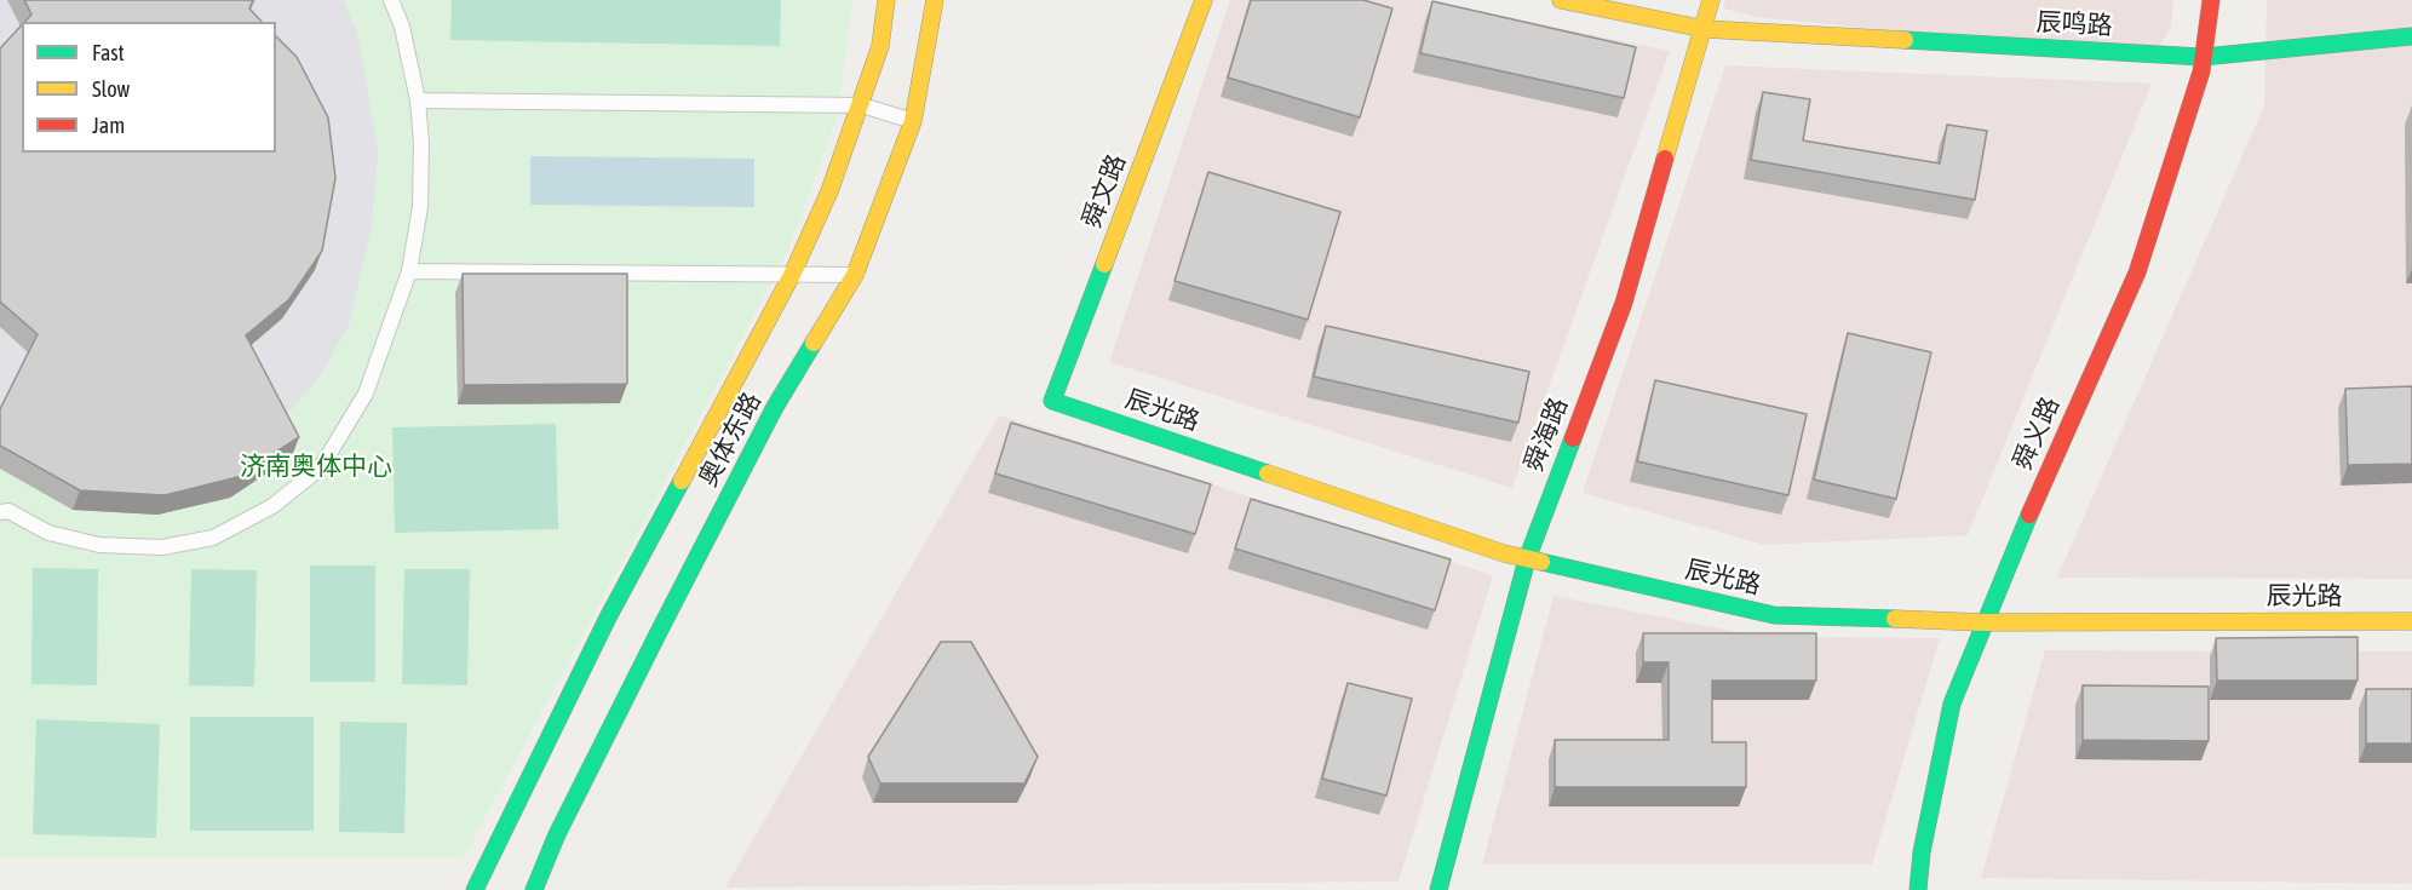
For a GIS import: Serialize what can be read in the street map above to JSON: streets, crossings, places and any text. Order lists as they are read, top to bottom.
{
  "streets": {
    "street": [
      "辰鸣路",
      "舜文路",
      "辰光路",
      "舜义路",
      "舜海路",
      "奥体东路"
    ]
  },
  "crossings": [
    ["辰鸣路", "舜义路"],
    ["辰鸣路", "舜海路"],
    ["舜文路", "辰光路"],
    ["辰光路", "舜义路"],
    ["辰光路", "舜海路"]
  ],
  "parks": ["济南奥体中心"],
  "legend": ["Fast", "Slow", "Jam"]
}
